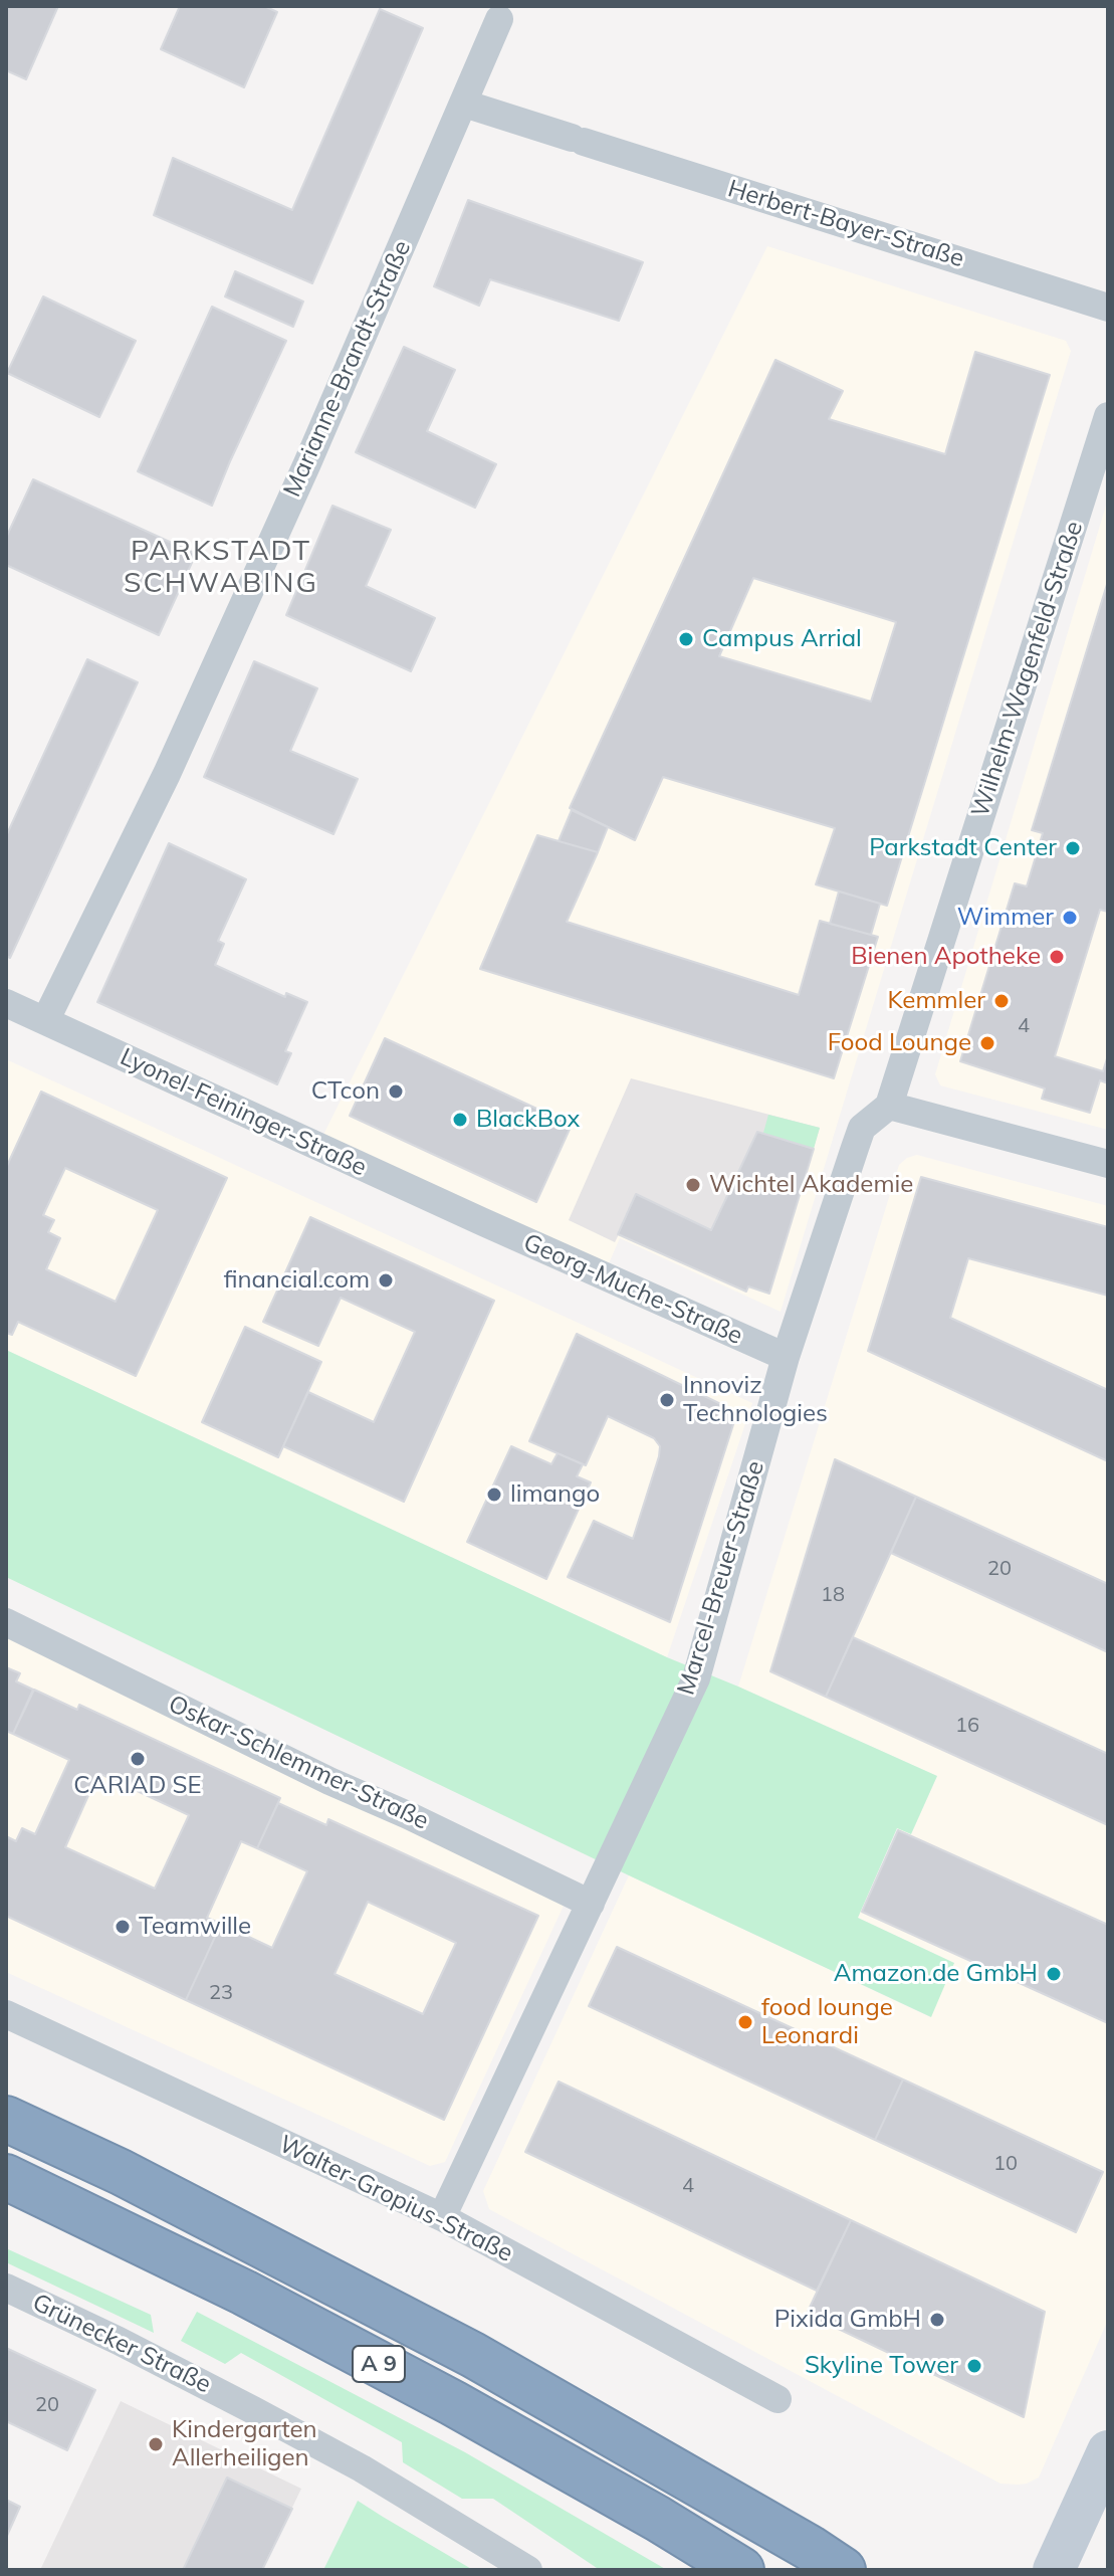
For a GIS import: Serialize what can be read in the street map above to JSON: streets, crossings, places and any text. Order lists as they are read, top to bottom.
{
  "streets": {
    "highway": ["A 9"],
    "street": [
      "Herbert-Bayer-Straße",
      "Marianne-Brandt-Straße",
      "Wilhelm-Wagenfeld-Straße",
      "Lyonel-Feininger-Straße",
      "Georg-Muche-Straße",
      "Marcel-Breuer-Straße",
      "Oskar-Schlemmer-Straße",
      "Walter-Gropius-Straße",
      "Grünecker Straße"
    ]
  },
  "crossings": [
    ["Herbert-Bayer-Straße", "Marianne-Brandt-Straße"],
    ["Marianne-Brandt-Straße", "Lyonel-Feininger-Straße"],
    ["Wilhelm-Wagenfeld-Straße", "Marcel-Breuer-Straße"],
    ["Lyonel-Feininger-Straße", "Georg-Muche-Straße"],
    ["Georg-Muche-Straße", "Marcel-Breuer-Straße"],
    ["Marcel-Breuer-Straße", "Oskar-Schlemmer-Straße"],
    ["Marcel-Breuer-Straße", "Walter-Gropius-Straße"]
  ],
  "districts": ["PARKSTADT SCHWABING"],
  "places": [
    "Campus Arrial",
    "Parkstadt Center",
    "Wimmer",
    "Bienen Apotheke",
    "Kemmler",
    "Food Lounge",
    "CTcon",
    "BlackBox",
    "Wichtel Akademie",
    "financial.com",
    "Innoviz Technologies",
    "limango",
    "CARIAD SE",
    "Teamwille",
    "Amazon.de GmbH",
    "food lounge Leonardi",
    "Pixida GmbH",
    "Skyline Tower",
    "Kindergarten Allerheiligen"
  ],
  "house_numbers": [
    "4",
    "20",
    "18",
    "16",
    "23",
    "10",
    "4",
    "20"
  ]
}
